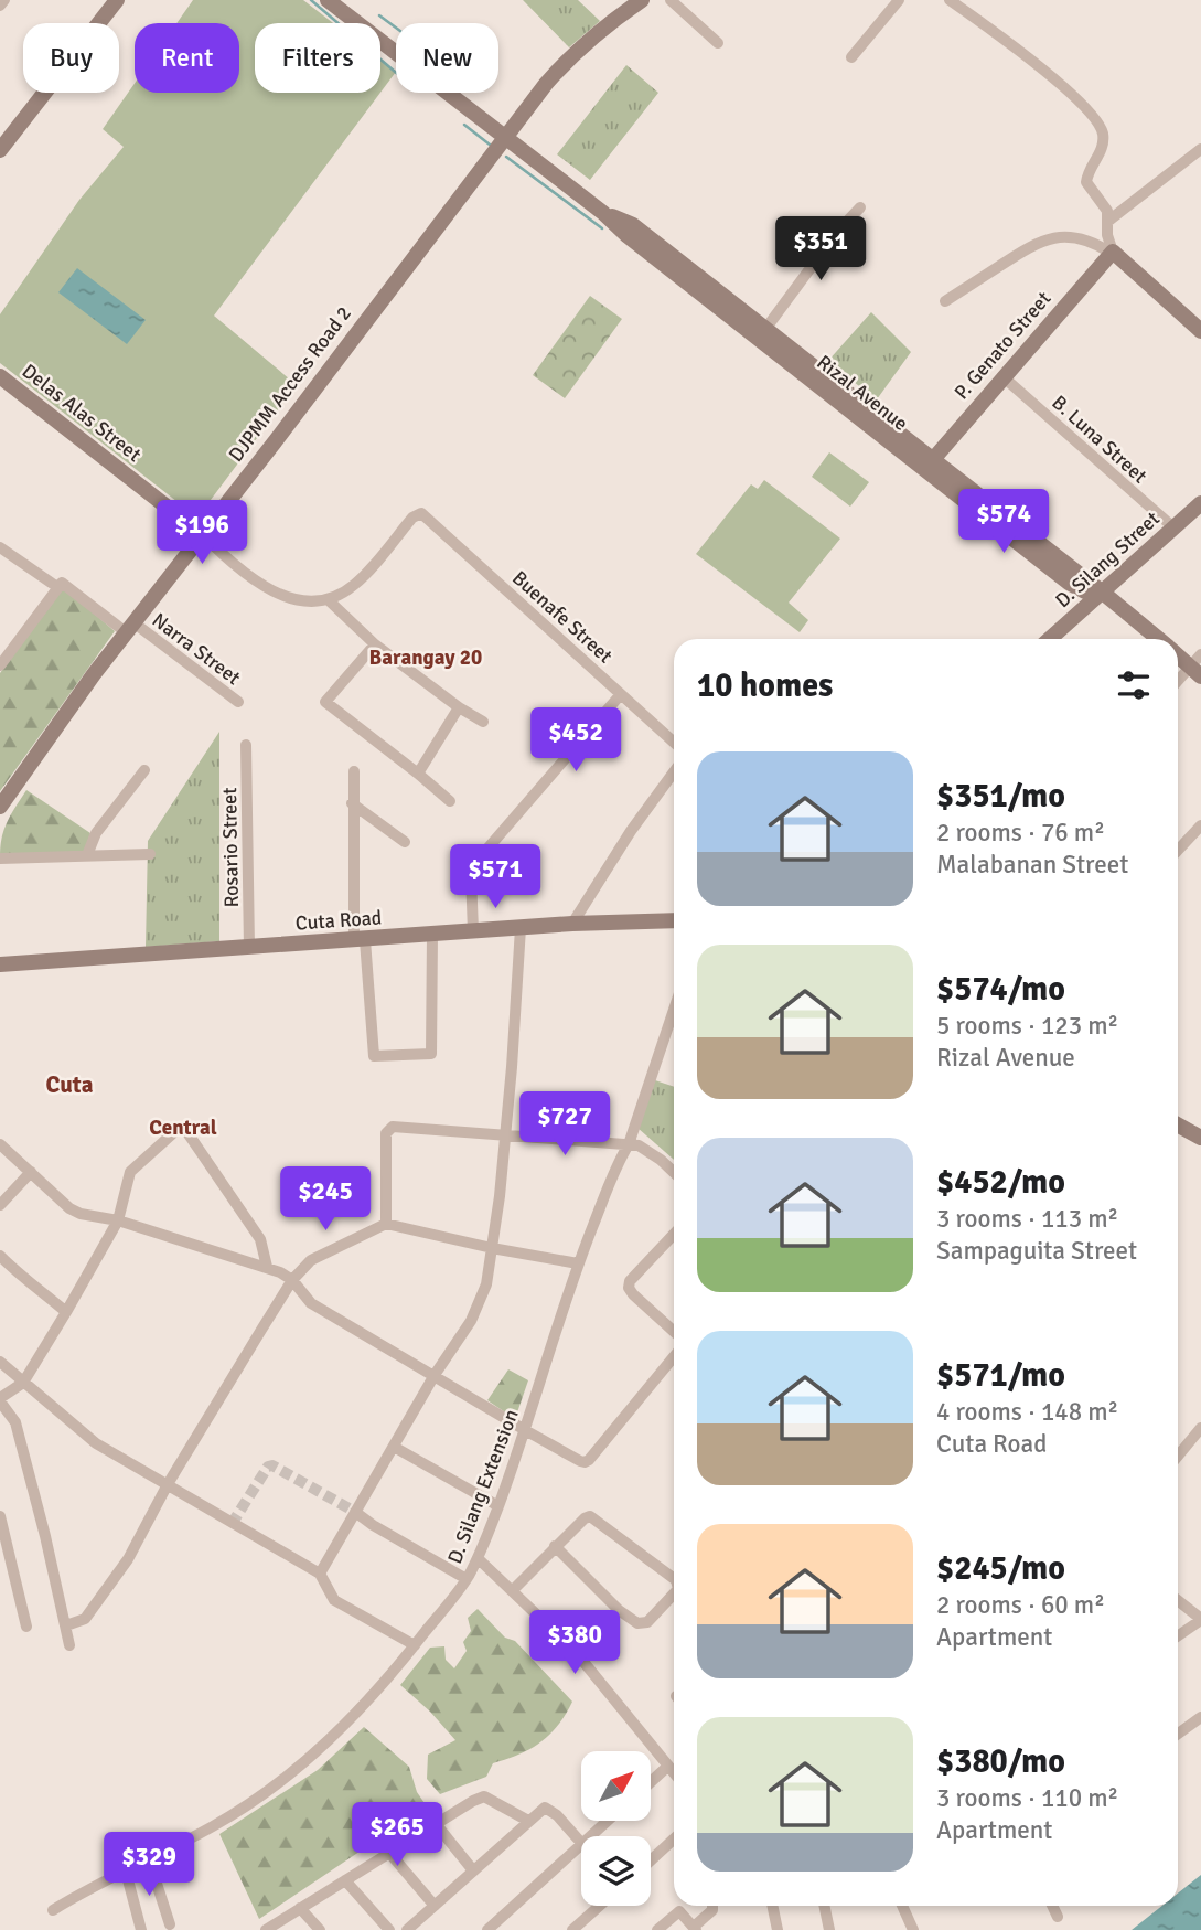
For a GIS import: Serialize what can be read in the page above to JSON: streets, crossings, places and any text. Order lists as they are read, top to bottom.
{
  "streets": {
    "street": [
      "P. Genato Street",
      "DJPMM Access Road 2",
      "Rizal Avenue",
      "Delas Alas Street",
      "B. Luna Street",
      "D. Silang Street",
      "Buenafe Street",
      "Narra Street",
      "Rosario Street",
      "Cuta Road",
      "D. Silang Extension"
    ]
  },
  "crossings": [
    ["P. Genato Street", "Rizal Avenue"],
    ["P. Genato Street", "B. Luna Street"],
    ["DJPMM Access Road 2", "Rizal Avenue"],
    ["DJPMM Access Road 2", "Delas Alas Street"],
    ["DJPMM Access Road 2", "Narra Street"],
    ["Rizal Avenue", "D. Silang Street"],
    ["Delas Alas Street", "Buenafe Street"],
    ["B. Luna Street", "D. Silang Street"],
    ["Rosario Street", "Cuta Road"]
  ],
  "districts": ["Barangay 20", "Cuta", "Central"],
  "north": "top right",
  "page": {
    "chip": [
      "Buy",
      "Rent",
      "Filters",
      "New"
    ],
    "price": [
      "$351",
      "$574",
      "$196",
      "$452",
      "$571",
      "$727",
      "$245",
      "$380",
      "$265",
      "$329"
    ],
    "heading": "10 homes",
    "list": [
      {
        "name": "$351/mo",
        "note": "2 rooms · 76 m² · Malabanan Street"
      },
      {
        "name": "$574/mo",
        "note": "5 rooms · 123 m² · Rizal Avenue"
      },
      {
        "name": "$452/mo",
        "note": "3 rooms · 113 m² · Sampaguita Street"
      },
      {
        "name": "$571/mo",
        "note": "4 rooms · 148 m² · Cuta Road"
      },
      {
        "name": "$245/mo",
        "note": "2 rooms · 60 m² · Apartment"
      },
      {
        "name": "$380/mo",
        "note": "3 rooms · 110 m² · Apartment"
      }
    ]
  }
}
